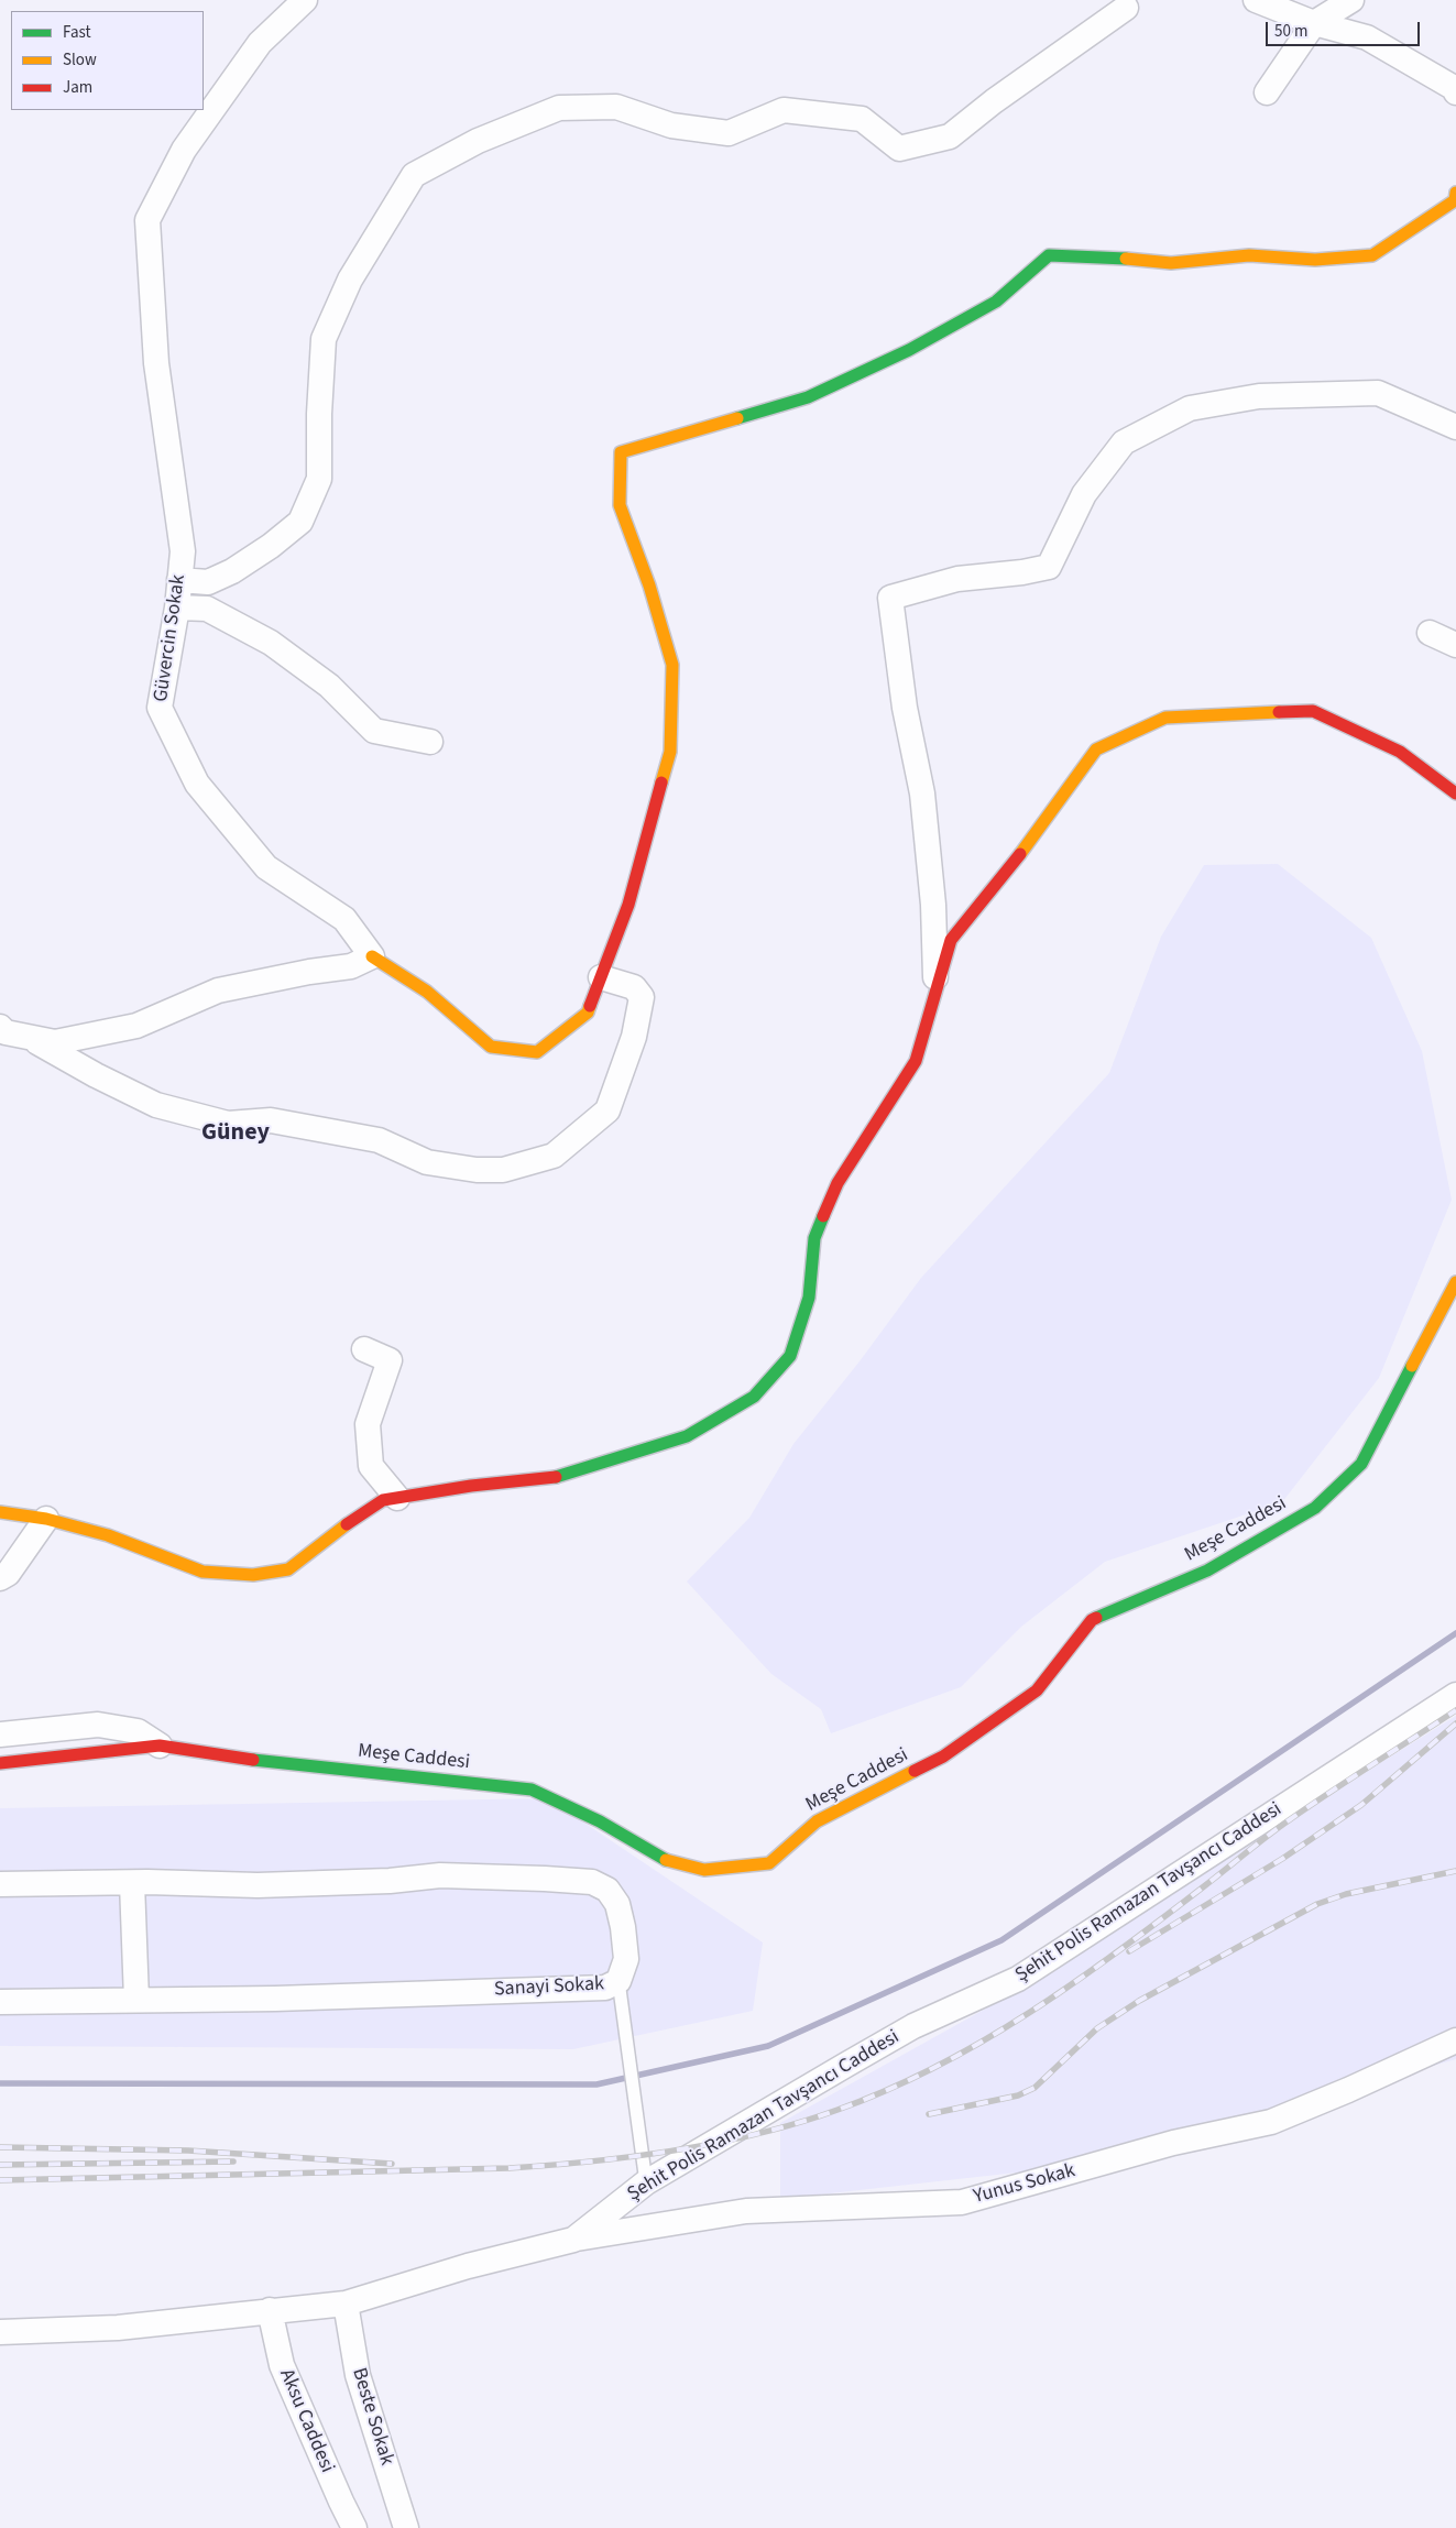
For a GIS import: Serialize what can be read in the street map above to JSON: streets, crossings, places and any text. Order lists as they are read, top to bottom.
{
  "streets": {
    "street": [
      "Güvercin Sokak",
      "Meşe Caddesi",
      "Şehit Polis Ramazan Tavşancı Caddesi",
      "Sanayi Sokak",
      "Yunus Sokak",
      "Beste Sokak",
      "Aksu Caddesi"
    ]
  },
  "crossings": [
    ["Şehit Polis Ramazan Tavşancı Caddesi", "Yunus Sokak"],
    ["Şehit Polis Ramazan Tavşancı Caddesi", "Beste Sokak"],
    ["Şehit Polis Ramazan Tavşancı Caddesi", "Aksu Caddesi"]
  ],
  "districts": ["Güney"],
  "legend": ["Fast", "Slow", "Jam"],
  "scale_bar": "50 m"
}
